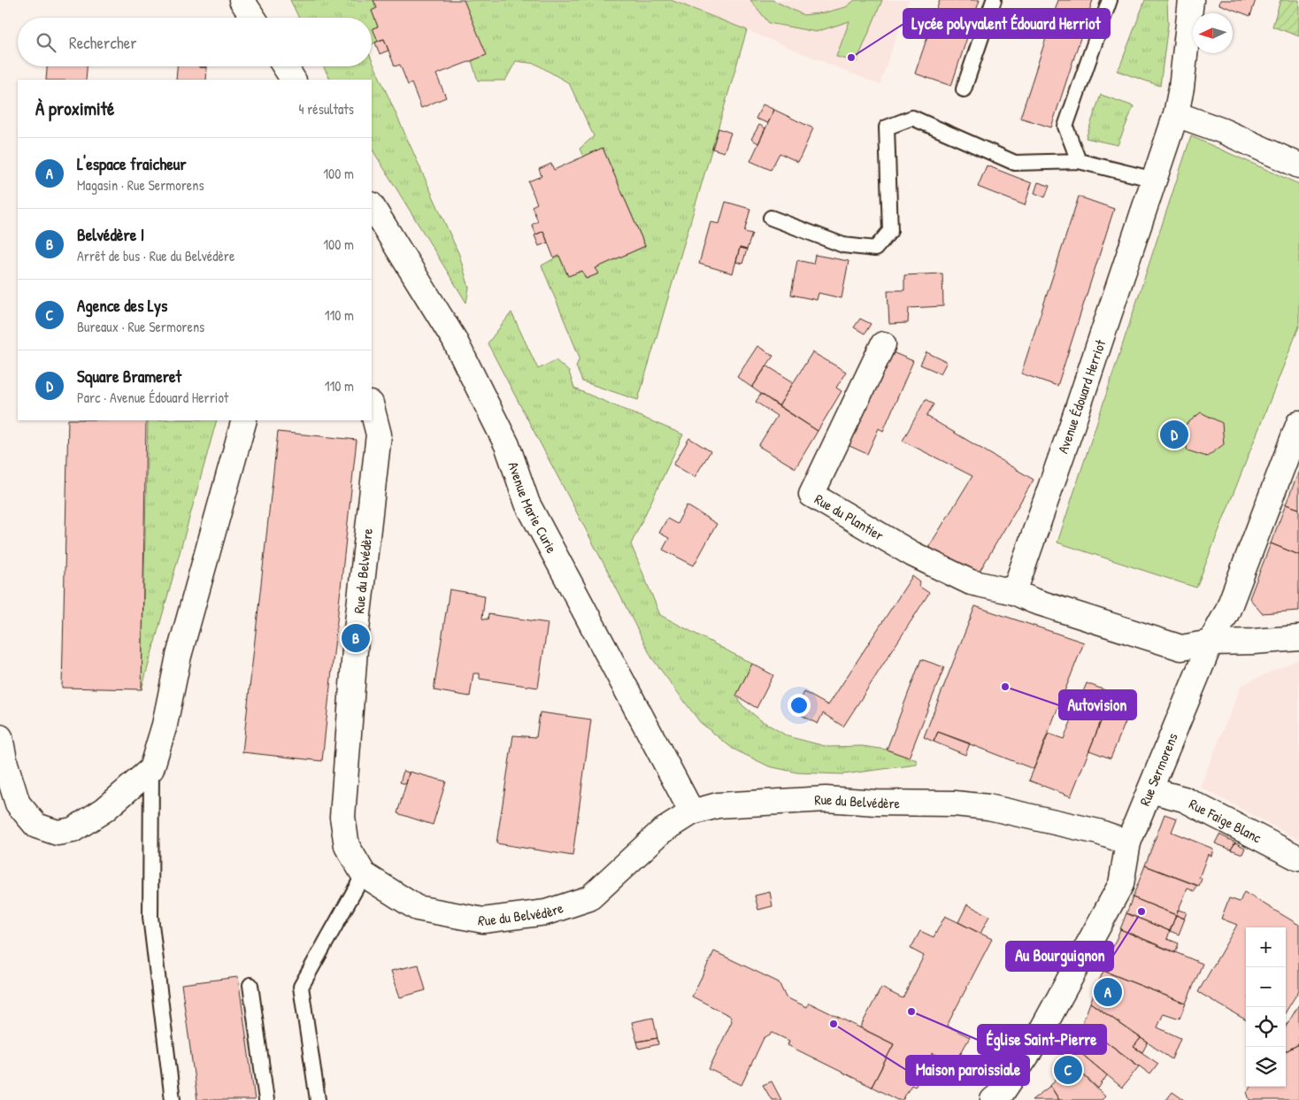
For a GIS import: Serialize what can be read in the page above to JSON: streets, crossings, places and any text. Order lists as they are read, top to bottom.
{
  "streets": {
    "street": [
      "Avenue Édouard Herriot",
      "Avenue Marie Curie",
      "Rue du Plantier",
      "Rue du Belvédère",
      "Rue Sermorens",
      "Rue Faige Blanc"
    ]
  },
  "crossings": [
    ["Avenue Édouard Herriot", "Rue du Plantier"],
    ["Avenue Marie Curie", "Rue du Belvédère"],
    ["Rue du Belvédère", "Rue Sermorens"],
    ["Rue Sermorens", "Rue Faige Blanc"]
  ],
  "places": [
    "Lycée polyvalent Édouard Herriot",
    "Autovision",
    "Au Bourguignon",
    "Église Saint-Pierre",
    "Maison paroissiale"
  ],
  "north": "left",
  "page": {
    "search": "Rechercher",
    "heading": ["À proximité", "4 résultats"],
    "list": [
      {
        "mark": "A",
        "name": "L'espace fraicheur",
        "note": "Magasin · Rue Sermorens",
        "value": "100 m"
      },
      {
        "mark": "B",
        "name": "Belvédère I",
        "note": "Arrêt de bus · Rue du Belvédère",
        "value": "100 m"
      },
      {
        "mark": "C",
        "name": "Agence des Lys",
        "note": "Bureaux · Rue Sermorens",
        "value": "110 m"
      },
      {
        "mark": "D",
        "name": "Square Brameret",
        "note": "Parc · Avenue Édouard Herriot",
        "value": "110 m"
      }
    ],
    "pins": [
      "D",
      "B",
      "A",
      "C"
    ],
    "map_buttons": ["+", "−"]
  }
}
